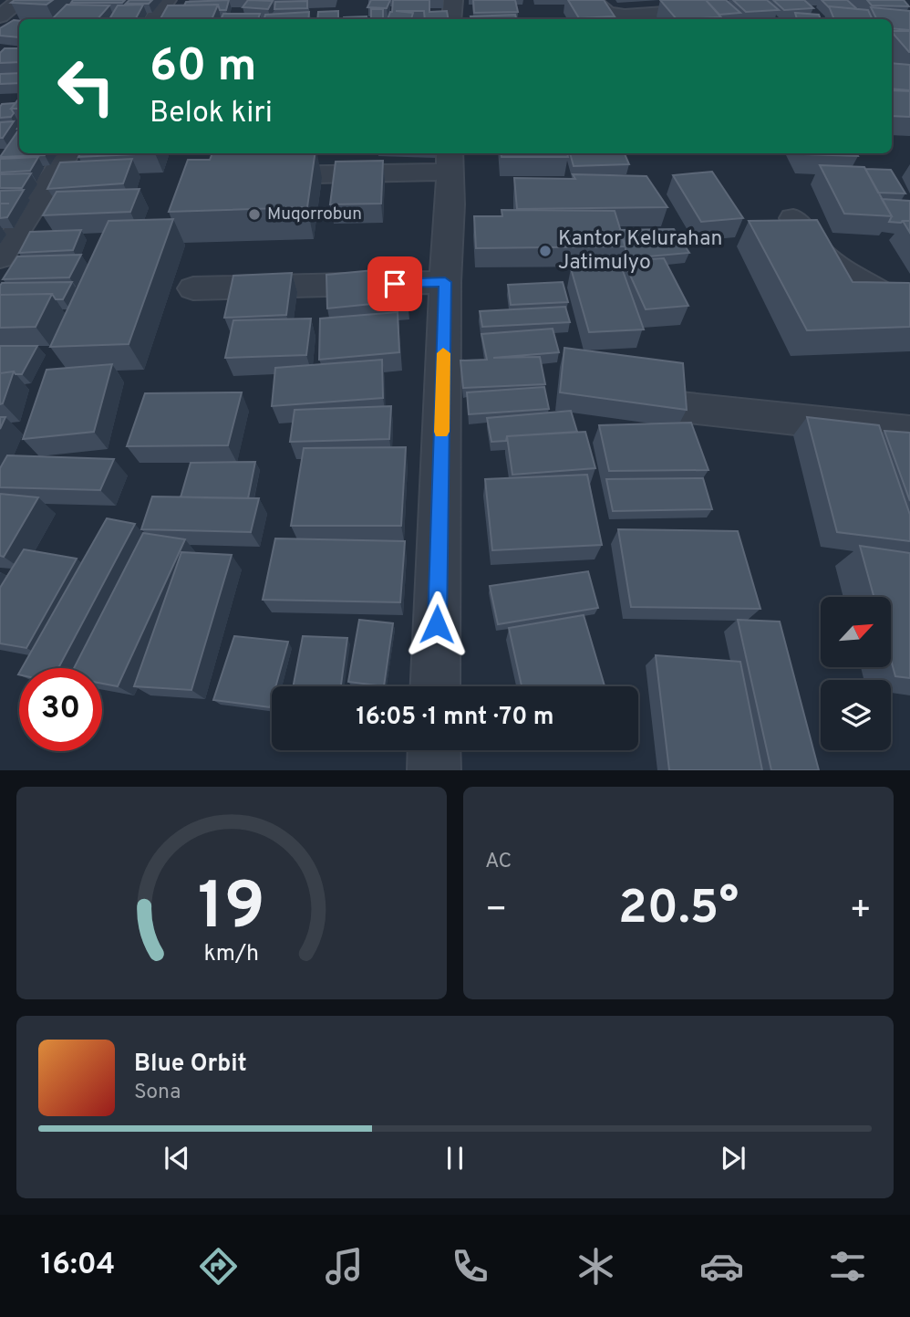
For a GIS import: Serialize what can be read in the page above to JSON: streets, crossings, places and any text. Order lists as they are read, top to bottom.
{
  "places": ["Muqorrobun", "Kantor Kelurahan Jatimulyo"],
  "north": "top right",
  "page": {
    "turn": ["60 m", "Belok kiri"],
    "limit": "30",
    "trip": "16:05 · 1 mnt · 70 m",
    "tile": "AC",
    "heat": ["−", "20.5°", "+"],
    "song": ["Blue Orbit", "Sona"],
    "tabs": "16:04",
    "gauge": ["19", "km/h"]
  }
}
